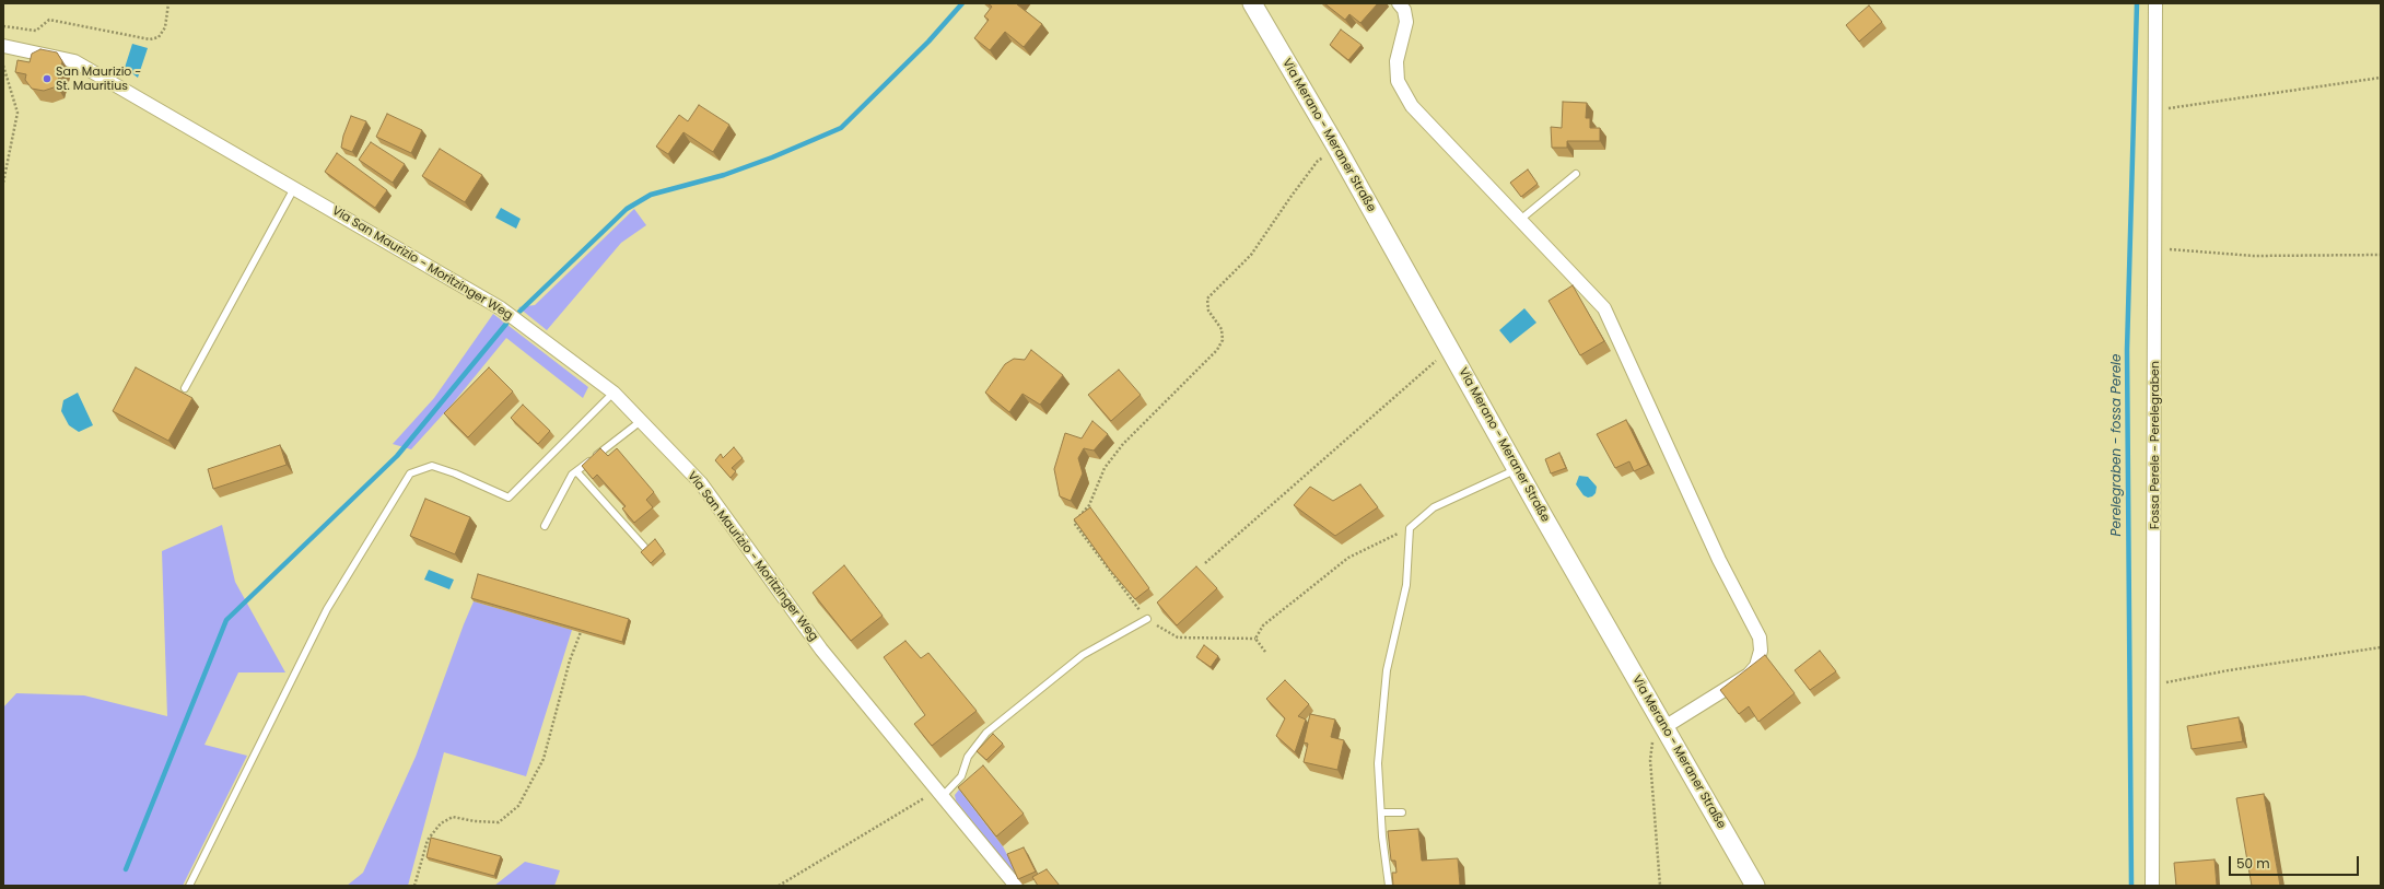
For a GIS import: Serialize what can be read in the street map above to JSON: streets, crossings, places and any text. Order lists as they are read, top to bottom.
{
  "streets": {
    "main road": ["Via Merano - Meraner Straße"],
    "street": ["Via San Maurizio - Moritzinger Weg", "Fossa Perele - Perelegraben"]
  },
  "water": ["Perelegraben - fossa Perele"],
  "places": ["San Maurizio - St. Mauritius"],
  "scale_bar": "50 m"
}
